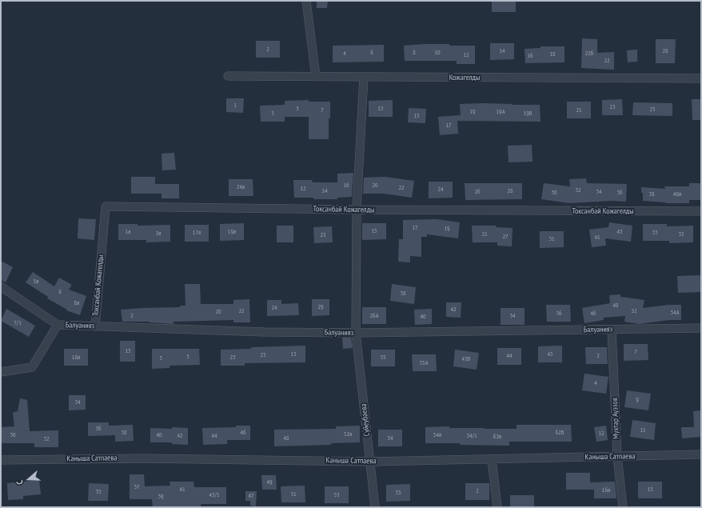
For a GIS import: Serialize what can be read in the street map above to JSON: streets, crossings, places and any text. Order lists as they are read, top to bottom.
{
  "streets": {
    "street": [
      "Кожагелды",
      "Токсанбай Кожагелды",
      "Балуанияз",
      "Мухтар Ауэзов",
      "Суйеубаева",
      "Каныша Сатпаева"
    ]
  },
  "crossings": [
    ["Кожагелды", "Суйеубаева"],
    ["Токсанбай Кожагелды", "Балуанияз"],
    ["Токсанбай Кожагелды", "Суйеубаева"],
    ["Балуанияз", "Мухтар Ауэзов"],
    ["Балуанияз", "Суйеубаева"],
    ["Мухтар Ауэзов", "Каныша Сатпаева"],
    ["Суйеубаева", "Каныша Сатпаева"]
  ],
  "house_numbers": [
    "2",
    "14",
    "28",
    "6",
    "8",
    "10",
    "4",
    "22б",
    "18",
    "12",
    "16",
    "22",
    "1",
    "23",
    "5",
    "13",
    "25",
    "7",
    "21",
    "19",
    "19А",
    "3",
    "19Б",
    "15",
    "17",
    "16",
    "20",
    "24а",
    "22",
    "12",
    "24",
    "32",
    "14",
    "28",
    "26",
    "34",
    "30",
    "36",
    "38",
    "40а",
    "17",
    "19",
    "15",
    "1а",
    "19а",
    "43",
    "17а",
    "33",
    "3а",
    "21",
    "35",
    "25",
    "27",
    "41",
    "31",
    "5а",
    "8",
    "38",
    "8а",
    "48",
    "29",
    "24",
    "42",
    "22",
    "52",
    "20",
    "54А",
    "36",
    "46",
    "2",
    "26А",
    "34",
    "40",
    "7/1",
    "15",
    "7",
    "13",
    "45",
    "25",
    "44",
    "2",
    "5",
    "18а",
    "23",
    "35",
    "3",
    "45Б",
    "35А",
    "4",
    "9",
    "34",
    "36",
    "11",
    "38",
    "46",
    "62Б",
    "12",
    "52а",
    "30",
    "40",
    "54а",
    "42",
    "44",
    "54/1",
    "62в",
    "48",
    "54",
    "32",
    "49",
    "37",
    "41",
    "13",
    "16а",
    "2",
    "35",
    "55",
    "51",
    "43/1",
    "53",
    "47",
    "39"
  ],
  "north": "left"
}
